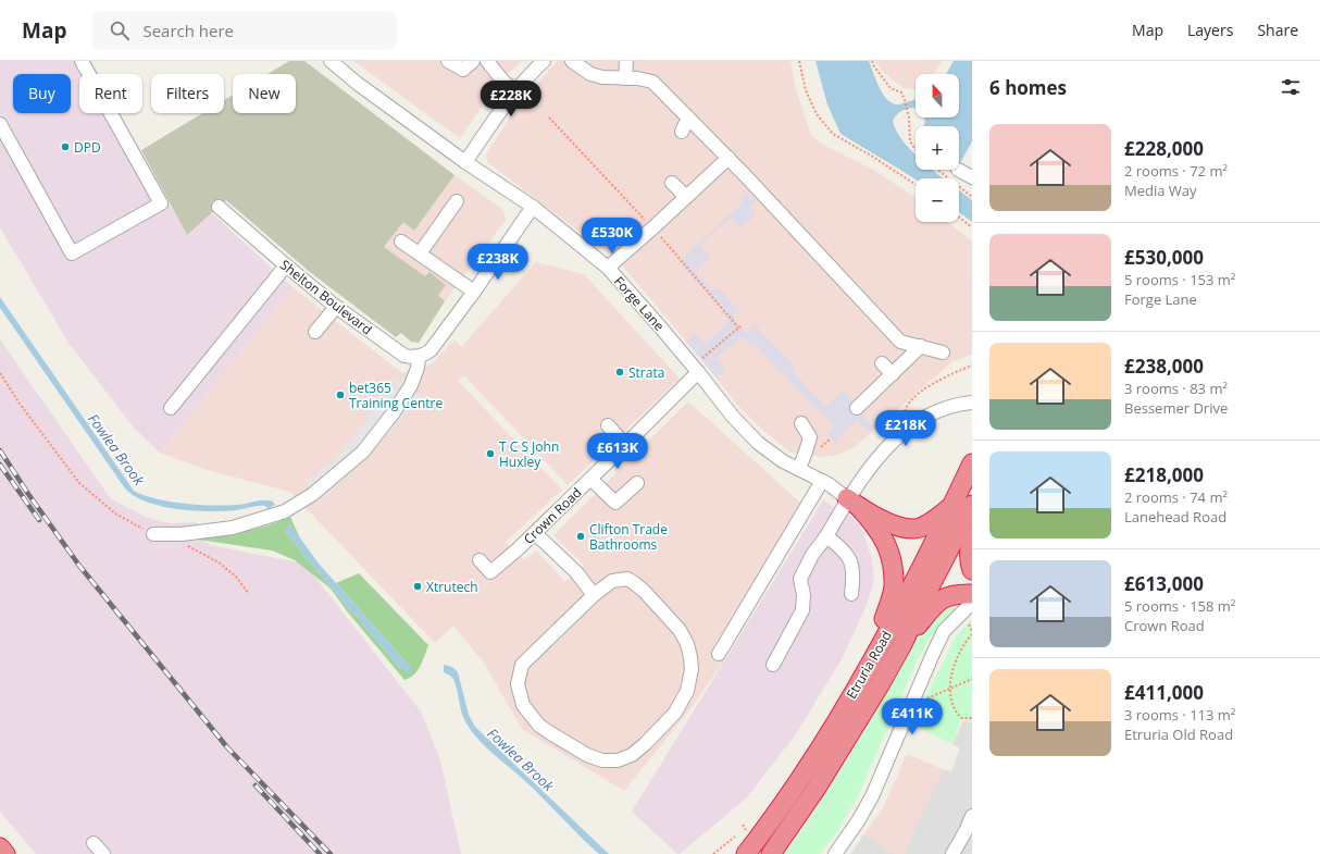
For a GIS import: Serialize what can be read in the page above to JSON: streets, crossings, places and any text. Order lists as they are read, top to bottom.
{
  "streets": {
    "highway": ["Etruria Road"],
    "street": ["Shelton Boulevard", "Forge Lane", "Crown Road"]
  },
  "crossings": [
    ["Forge Lane", "Crown Road"]
  ],
  "water": ["Fowlea Brook"],
  "places": [
    "DPD",
    "Strata",
    "bet365 Training Centre",
    "T C S John Huxley",
    "Clifton Trade Bathrooms",
    "Xtrutech"
  ],
  "north": "top",
  "page": {
    "header": "Map",
    "search": "Search here",
    "nav": ["Map", "Layers", "Share"],
    "heading": "6 homes",
    "map_buttons": ["+", "−"],
    "chip": [
      "Buy",
      "Rent",
      "Filters",
      "New"
    ],
    "price": [
      "£228K",
      "£530K",
      "£238K",
      "£218K",
      "£613K",
      "£411K"
    ],
    "list": [
      {
        "name": "£228,000",
        "note": "2 rooms · 72 m² · Media Way"
      },
      {
        "name": "£530,000",
        "note": "5 rooms · 153 m² · Forge Lane"
      },
      {
        "name": "£238,000",
        "note": "3 rooms · 83 m² · Bessemer Drive"
      },
      {
        "name": "£218,000",
        "note": "2 rooms · 74 m² · Lanehead Road"
      },
      {
        "name": "£613,000",
        "note": "5 rooms · 158 m² · Crown Road"
      },
      {
        "name": "£411,000",
        "note": "3 rooms · 113 m² · Etruria Old Road"
      }
    ]
  }
}
